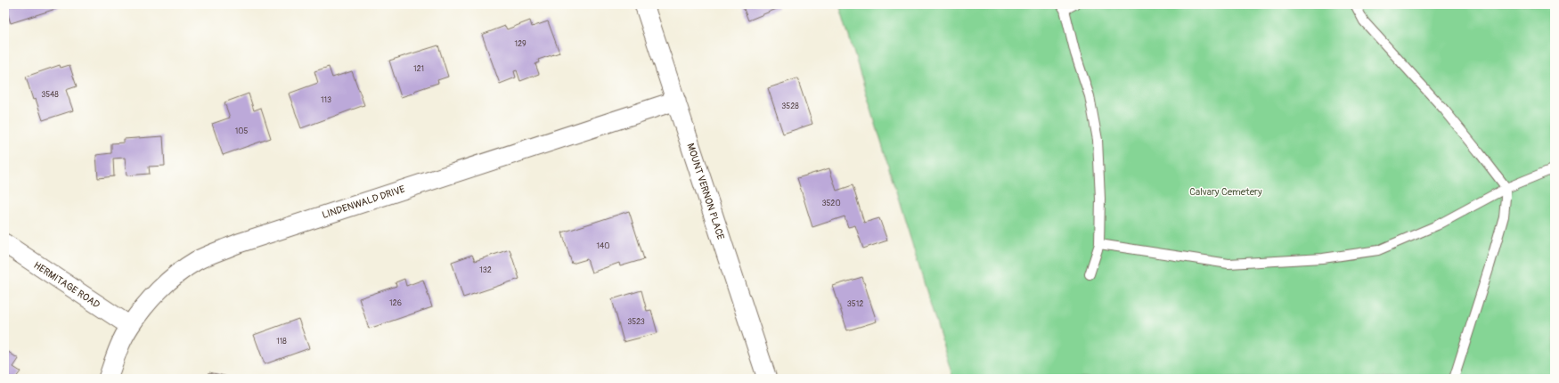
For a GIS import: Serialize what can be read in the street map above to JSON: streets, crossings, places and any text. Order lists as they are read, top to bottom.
{
  "streets": {
    "street": ["MOUNT VERNON PLACE", "LINDENWALD DRIVE", "HERMITAGE ROAD"]
  },
  "crossings": [
    ["MOUNT VERNON PLACE", "LINDENWALD DRIVE"],
    ["LINDENWALD DRIVE", "HERMITAGE ROAD"]
  ],
  "parks": ["Calvary Cemetery"],
  "house_numbers": [
    "129",
    "121",
    "3548",
    "113",
    "3528",
    "105",
    "3520",
    "140",
    "132",
    "126",
    "3512",
    "3523",
    "118"
  ]
}
